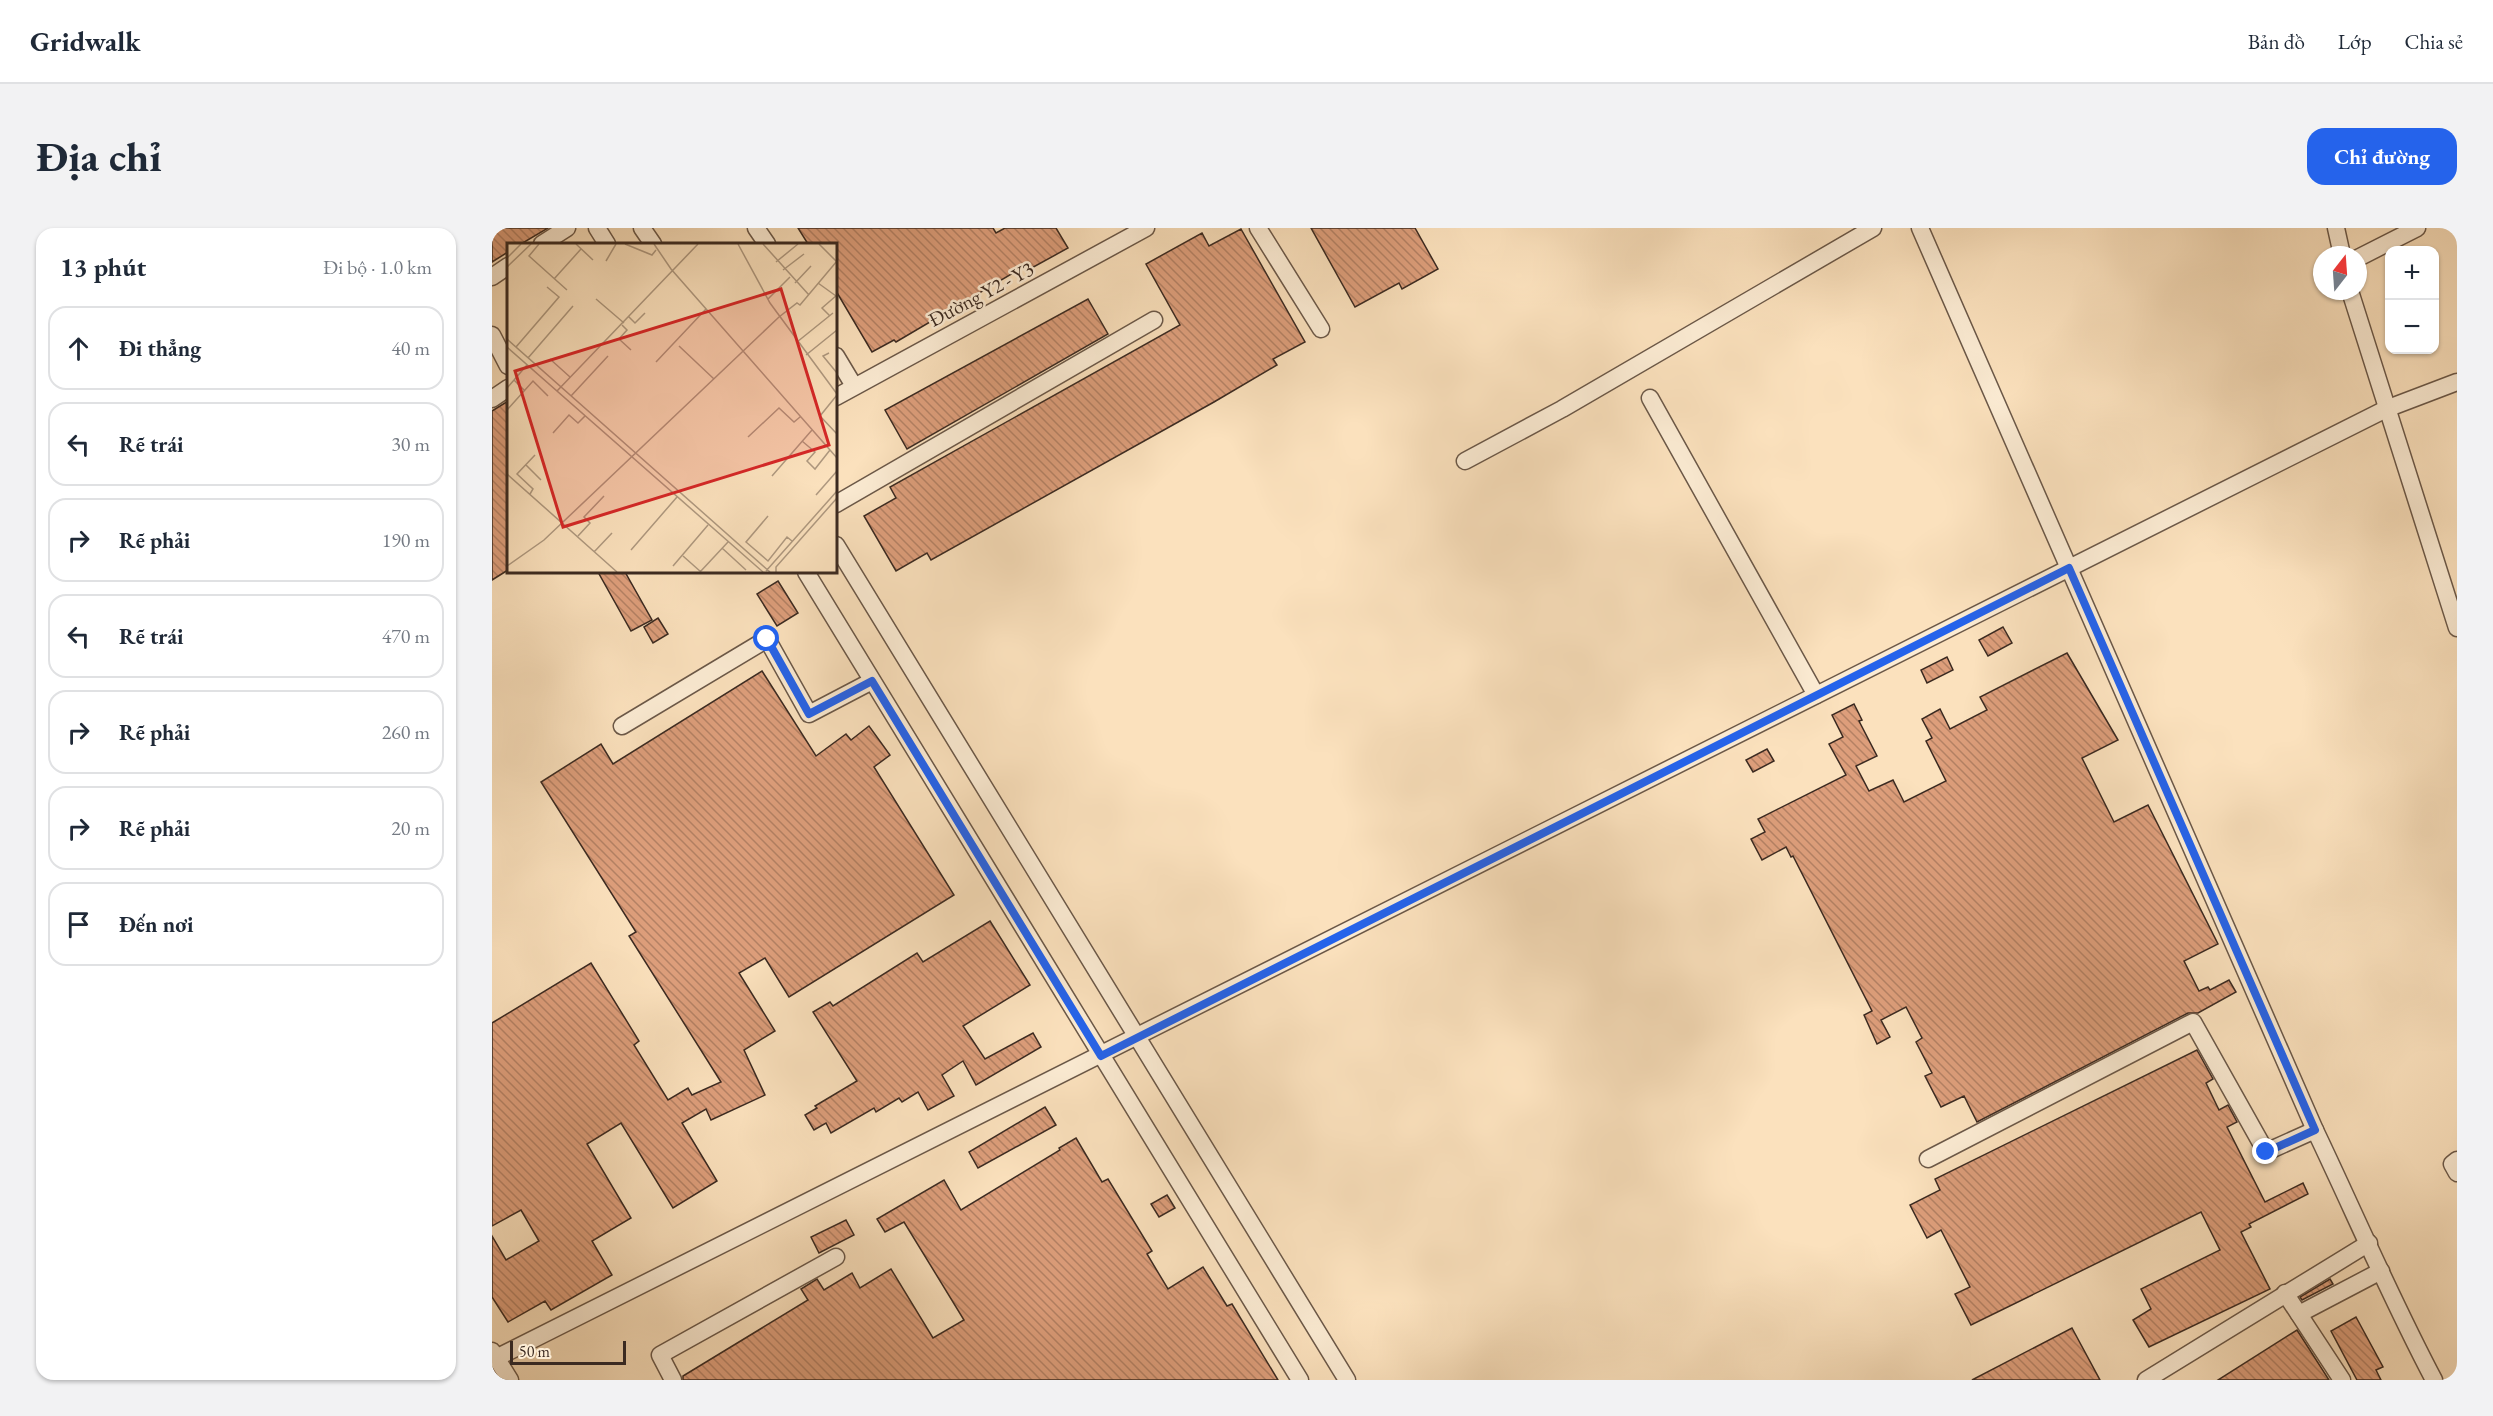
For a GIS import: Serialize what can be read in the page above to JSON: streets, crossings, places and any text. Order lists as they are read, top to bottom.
{
  "streets": {
    "street": ["Đường Y2 - Y3"]
  },
  "scale_bar": "50 m",
  "north": "top",
  "page": {
    "header": "Gridwalk",
    "nav": ["Bản đồ", "Lớp", "Chia sẻ"],
    "buttons": "Chỉ đường",
    "title": "Địa chỉ",
    "heading": ["13 phút", "Đi bộ · 1.0 km"],
    "map_buttons": ["+", "−"],
    "list": [
      ["Đi thẳng", "40 m"],
      ["Rẽ trái", "30 m"],
      ["Rẽ phải", "190 m"],
      ["Rẽ trái", "470 m"],
      ["Rẽ phải", "260 m"],
      ["Rẽ phải", "20 m"],
      "Đến nơi"
    ],
    "scale": "50 m"
  }
}
